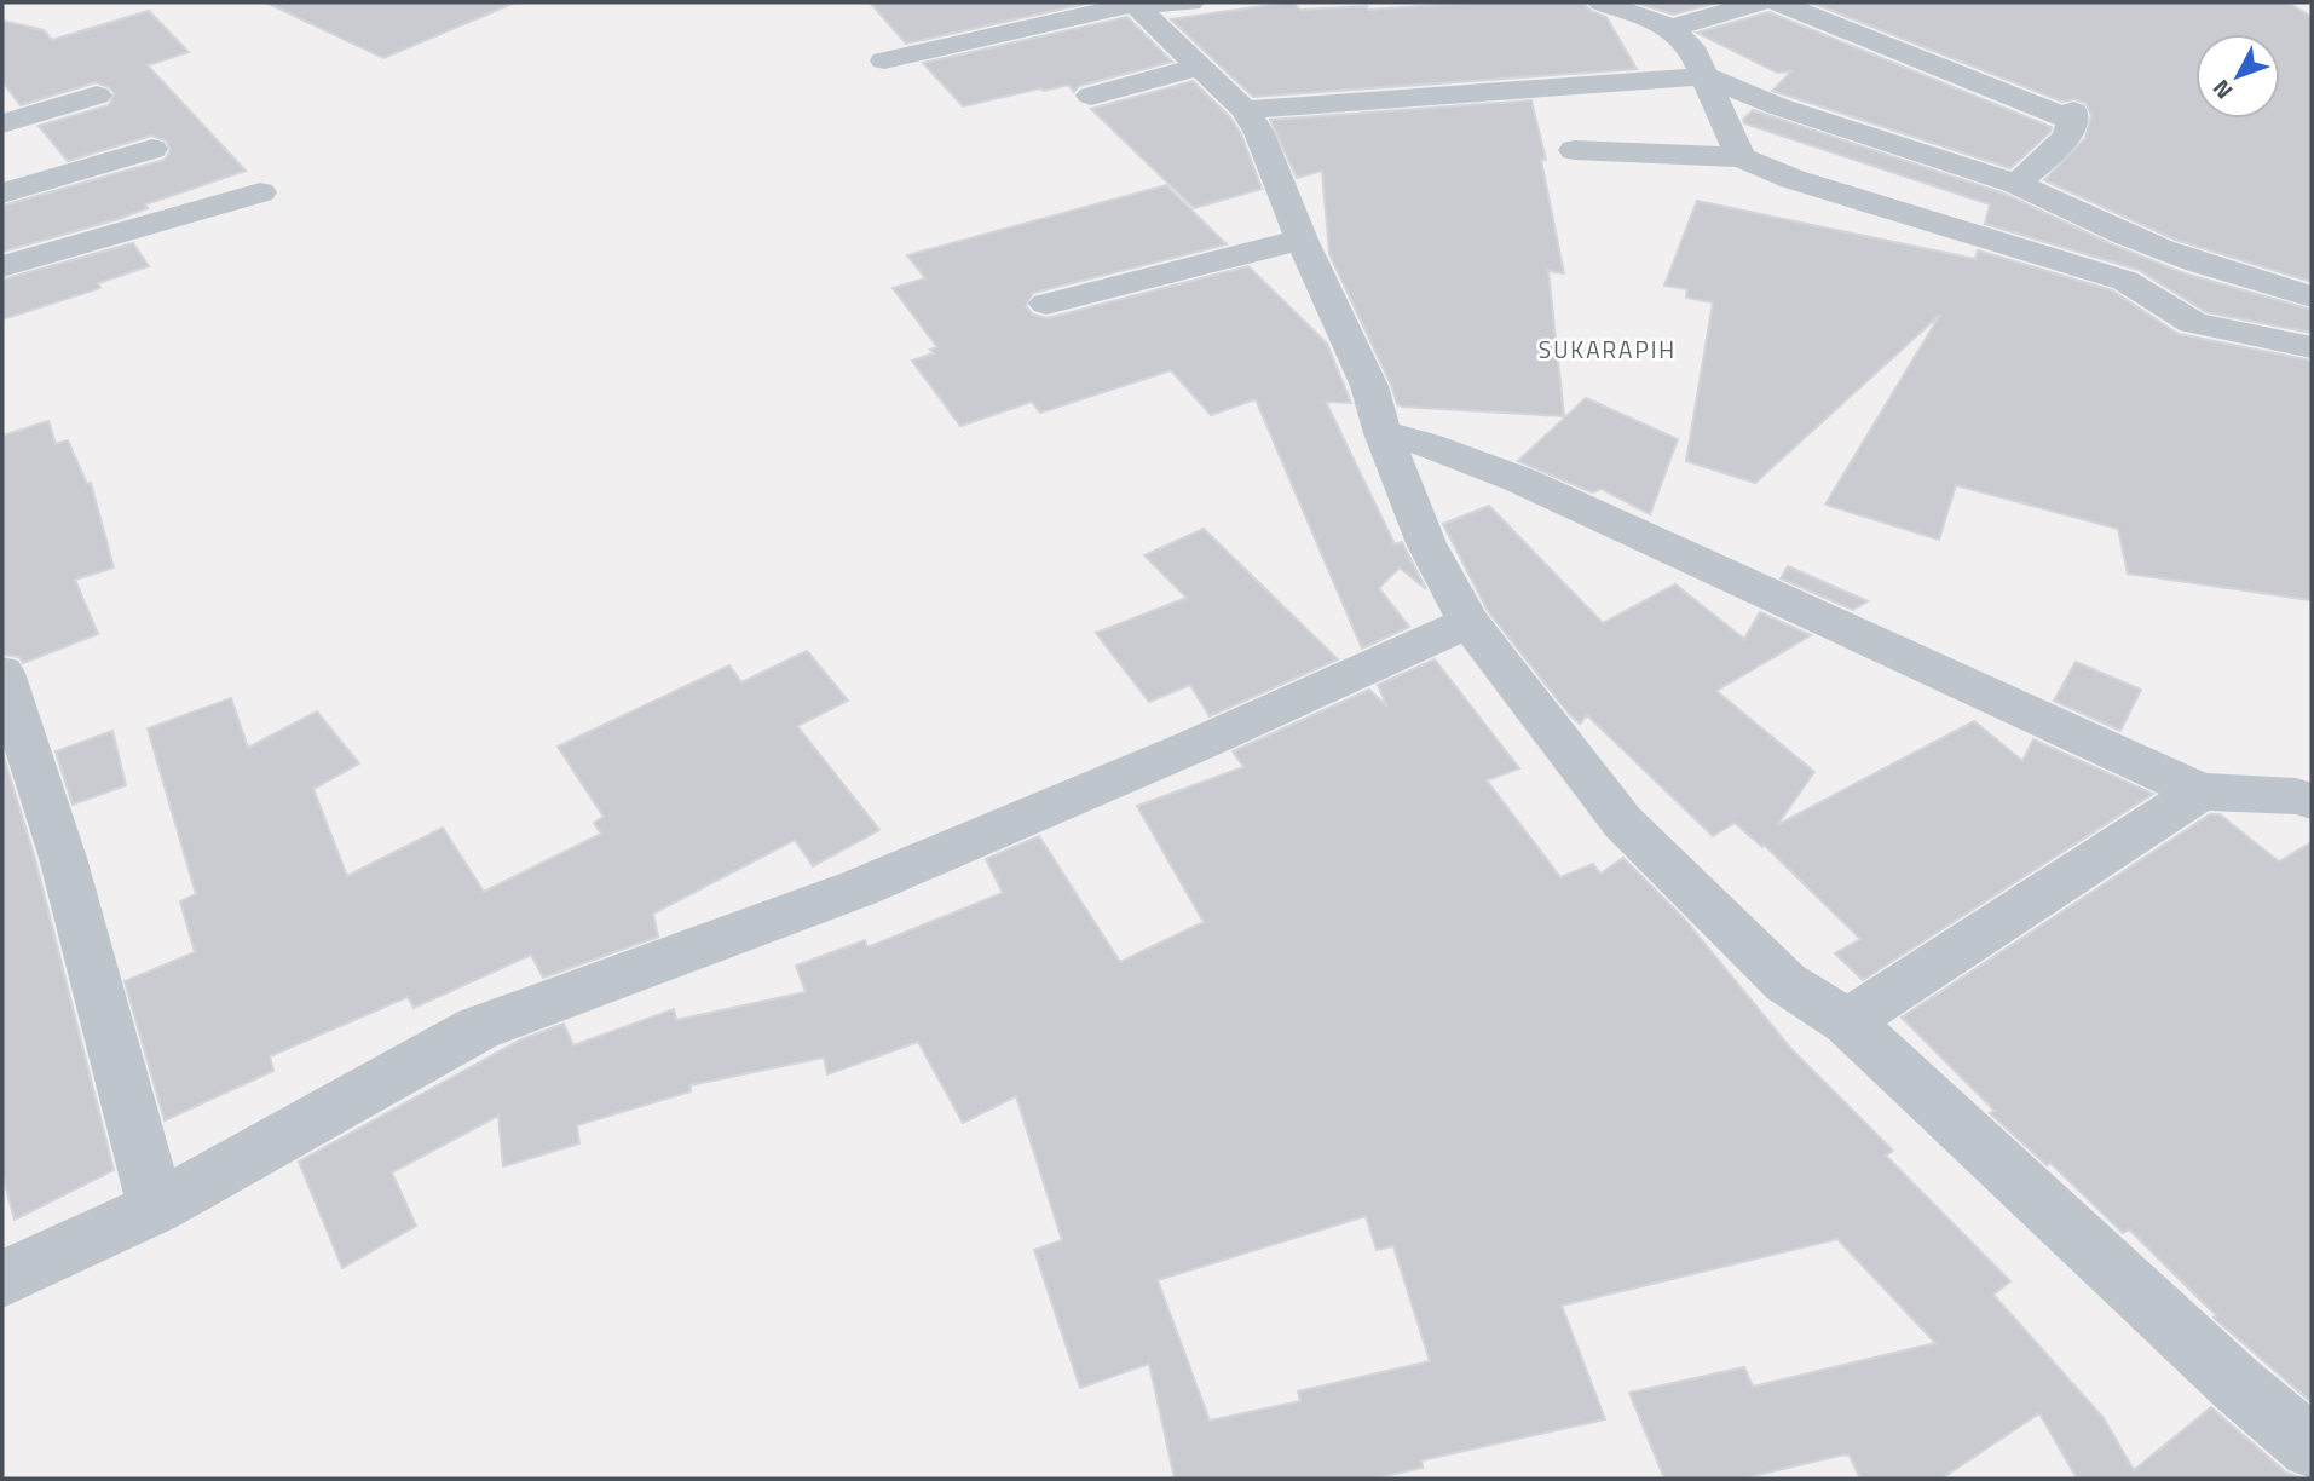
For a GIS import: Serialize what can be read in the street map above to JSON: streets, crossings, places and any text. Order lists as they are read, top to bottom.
{
  "districts": ["SUKARAPIH"],
  "north": "bottom left"
}
